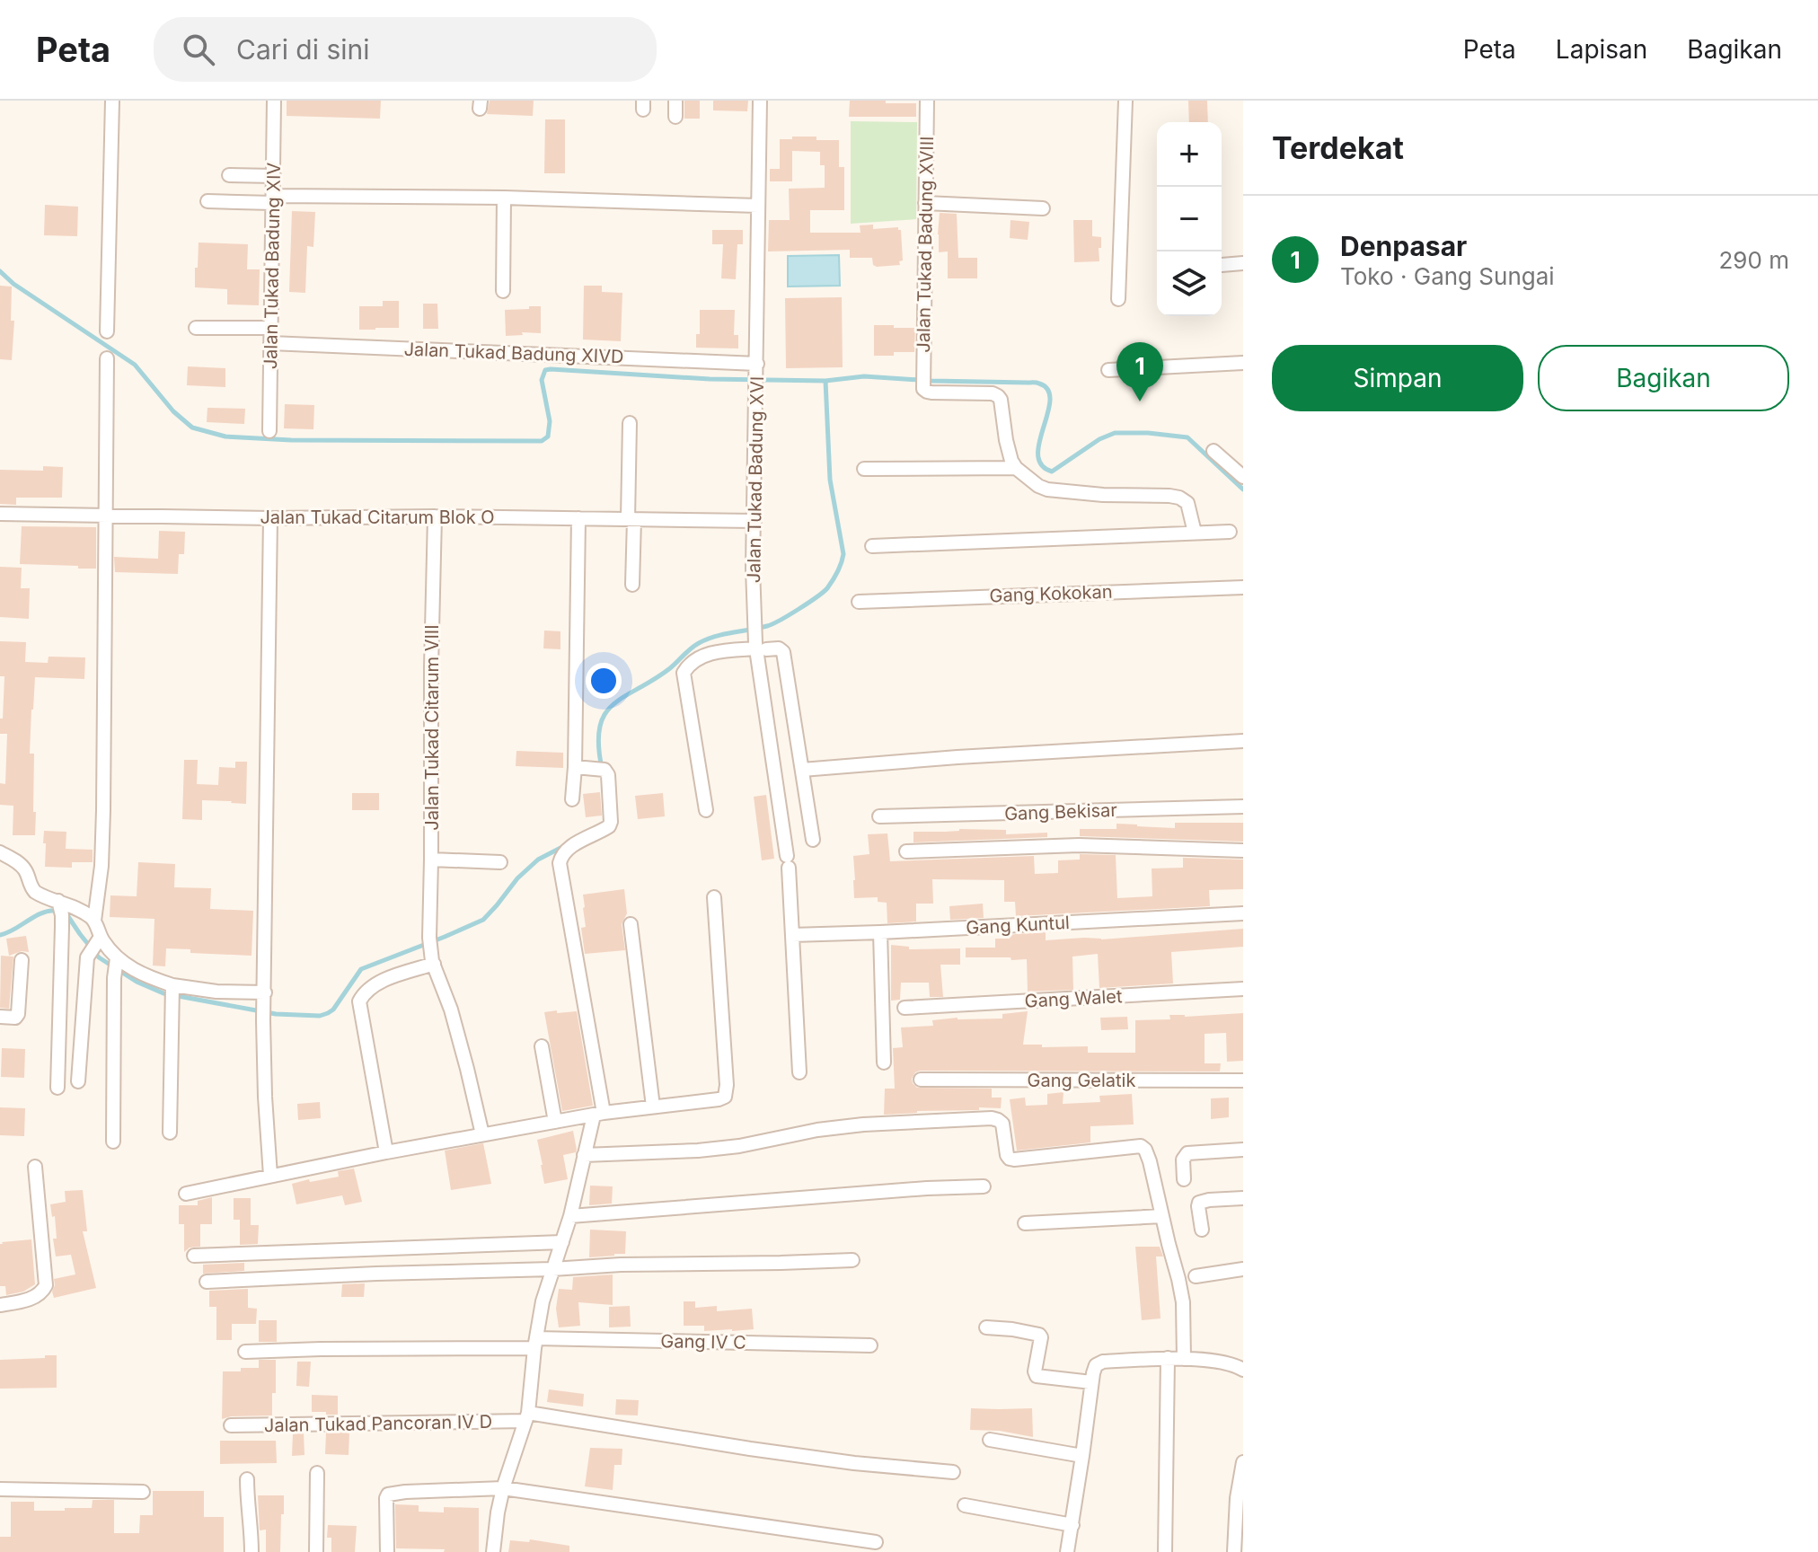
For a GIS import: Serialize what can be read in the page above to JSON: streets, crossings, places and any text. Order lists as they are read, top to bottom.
{
  "streets": {
    "street": [
      "Jalan Tukad Badung XVIII",
      "Jalan Tukad Badung XIV",
      "Jalan Tukad Badung XIVD",
      "Jalan Tukad Badung XVI",
      "Jalan Tukad Citarum Blok O",
      "Gang Kokokan",
      "Jalan Tukad Citarum VIII",
      "Gang Bekisar",
      "Gang Kuntul",
      "Gang Walet",
      "Gang Gelatik",
      "Gang IV C",
      "Jalan Tukad Pancoran IV D"
    ]
  },
  "crossings": [
    ["Jalan Tukad Badung XIV", "Jalan Tukad Badung XIVD"],
    ["Jalan Tukad Badung XIVD", "Jalan Tukad Badung XVI"],
    ["Jalan Tukad Badung XVI", "Jalan Tukad Citarum Blok O"],
    ["Jalan Tukad Badung XVI", "Gang Kuntul"],
    ["Jalan Tukad Citarum Blok O", "Jalan Tukad Citarum VIII"]
  ],
  "page": {
    "header": "Peta",
    "search": "Cari di sini",
    "nav": ["Peta", "Lapisan", "Bagikan"],
    "heading": "Terdekat",
    "map_buttons": ["+", "−"],
    "list": [
      {
        "mark": "1",
        "name": "Denpasar",
        "note": "Toko · Gang Sungai",
        "value": "290 m"
      }
    ],
    "buttons": ["Simpan", "Bagikan"],
    "pins": "1"
  }
}
